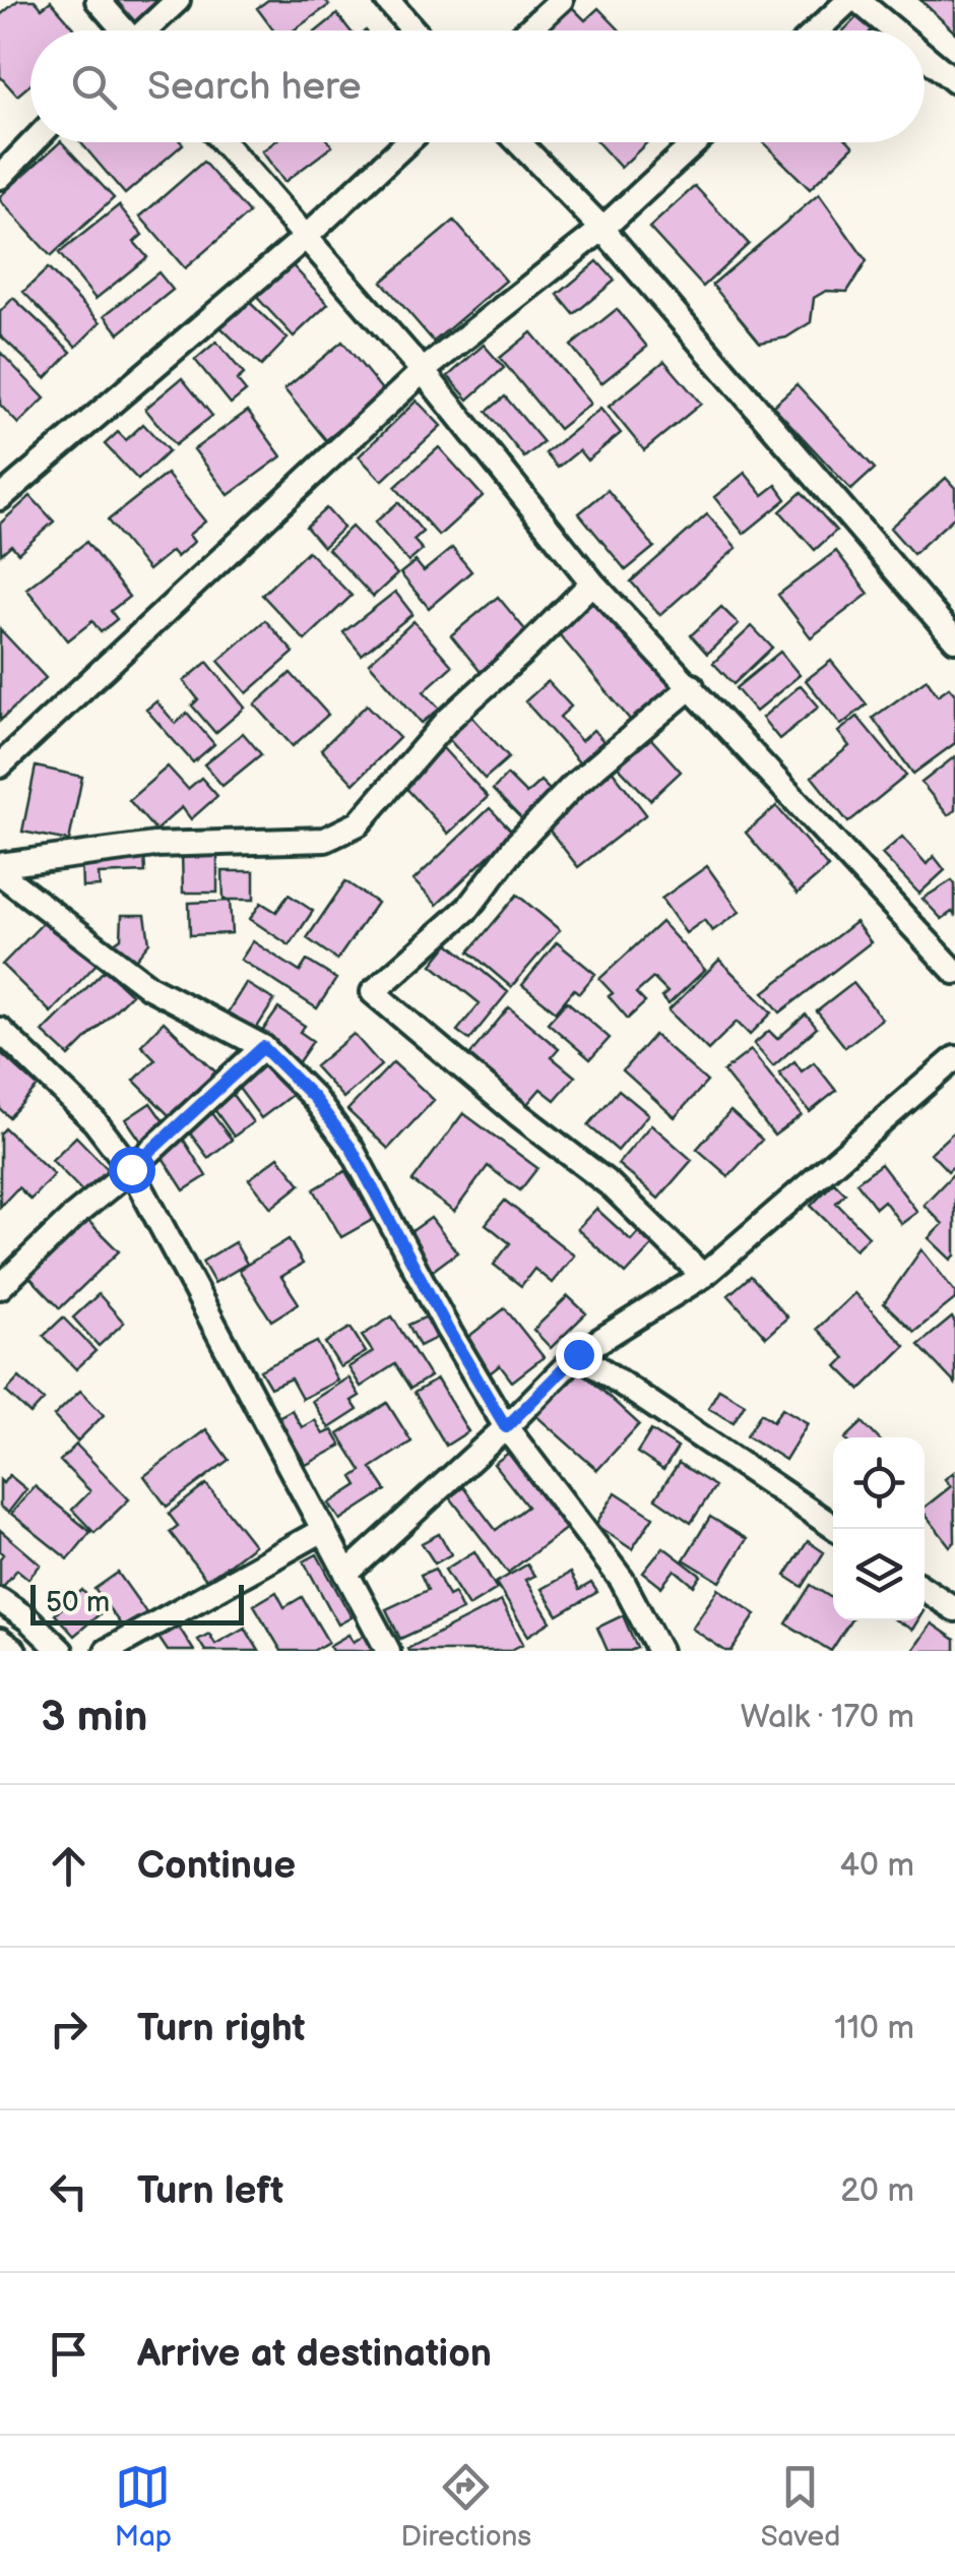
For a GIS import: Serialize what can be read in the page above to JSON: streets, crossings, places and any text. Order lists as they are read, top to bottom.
{
  "scale_bar": "50 m",
  "page": {
    "search": "Search here",
    "scale": "50 m",
    "heading": ["3 min", "Walk · 170 m"],
    "list": [
      ["Continue", "40 m"],
      ["Turn right", "110 m"],
      ["Turn left", "20 m"],
      "Arrive at destination"
    ],
    "nav": ["Map", "Directions", "Saved"]
  }
}
